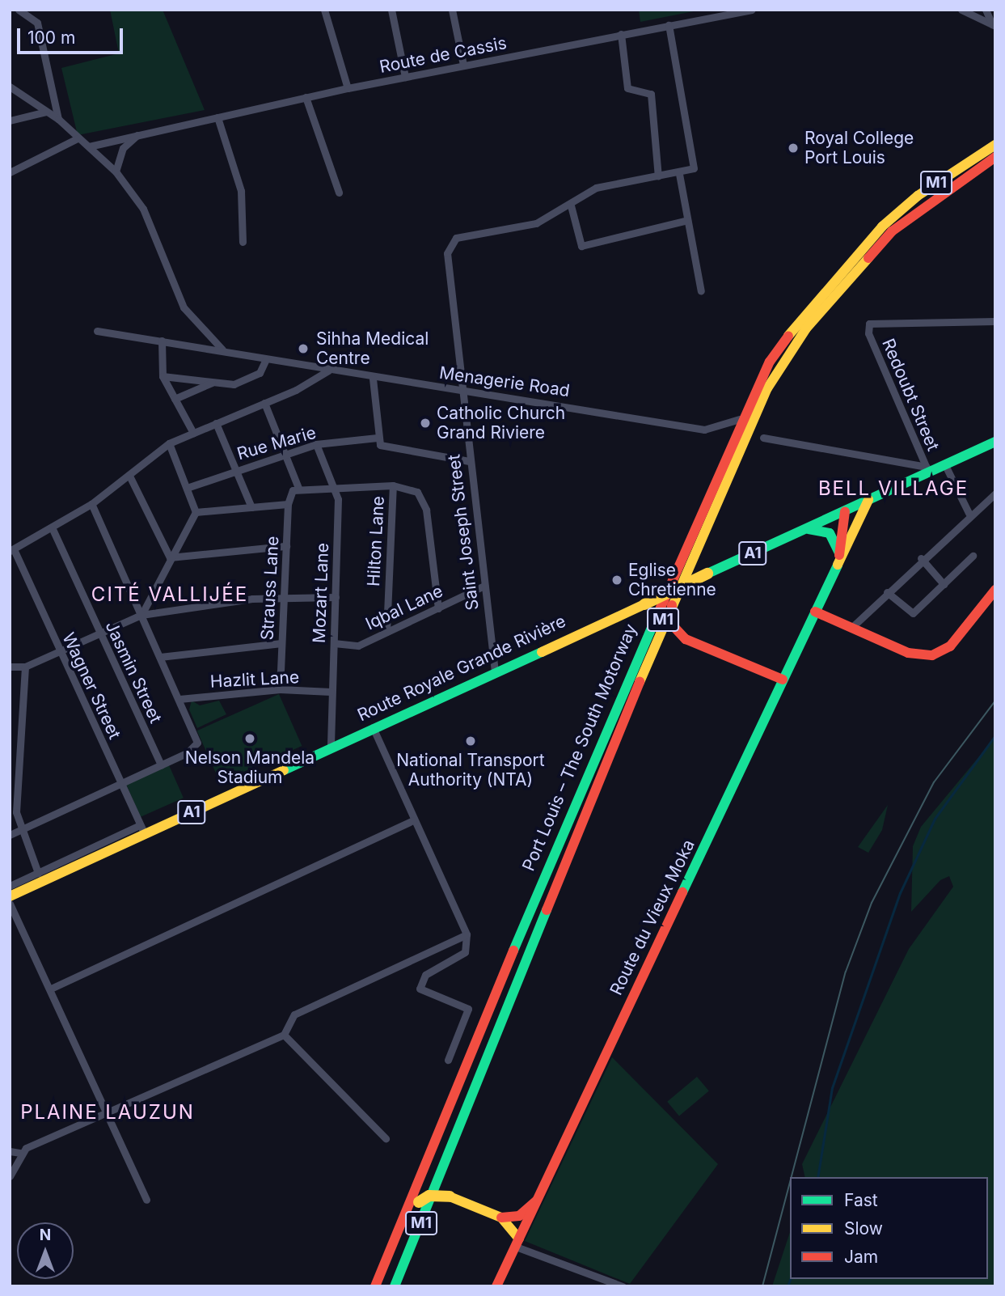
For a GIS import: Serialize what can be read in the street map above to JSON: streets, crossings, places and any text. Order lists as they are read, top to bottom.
{
  "streets": {
    "main road": [
      "M1",
      "A1",
      "Route Royale Grande Rivière",
      "Port Louis – The South Motorway",
      "Route du Vieux Moka"
    ],
    "street": [
      "Route de Cassis",
      "Menagerie Road",
      "Redoubt Street",
      "Rue Marie",
      "Saint Joseph Street",
      "Hilton Lane",
      "Strauss Lane",
      "Mozart Lane",
      "Iqbal Lane",
      "Jasmin Street",
      "Hazlit Lane",
      "Wagner Street"
    ]
  },
  "crossings": [
    ["Menagerie Road", "Saint Joseph Street"],
    ["Menagerie Road", "Port Louis – The South Motorway"],
    ["Redoubt Street", "A1"],
    ["Redoubt Street", "Route Royale Grande Rivière"],
    ["Rue Marie", "Mozart Lane"],
    ["Saint Joseph Street", "Iqbal Lane"],
    ["Saint Joseph Street", "Route Royale Grande Rivière"],
    ["Hilton Lane", "Iqbal Lane"],
    ["A1", "Route Royale Grande Rivière"],
    ["Strauss Lane", "Hazlit Lane"],
    ["Mozart Lane", "Iqbal Lane"],
    ["Mozart Lane", "Route Royale Grande Rivière"],
    ["Mozart Lane", "Hazlit Lane"],
    ["Route Royale Grande Rivière", "Wagner Street"],
    ["Route Royale Grande Rivière", "Route du Vieux Moka"]
  ],
  "districts": ["BELL VILLAGE", "CITÉ VALLIJÉE", "PLAINE LAUZUN"],
  "places": [
    "Royal College Port Louis",
    "Sihha Medical Centre",
    "Catholic Church Grand Riviere",
    "Eglise Chretienne",
    "Nelson Mandela Stadium",
    "National Transport Authority (NTA)"
  ],
  "legend": ["Fast", "Slow", "Jam"],
  "scale_bar": "100 m",
  "north": "top"
}
